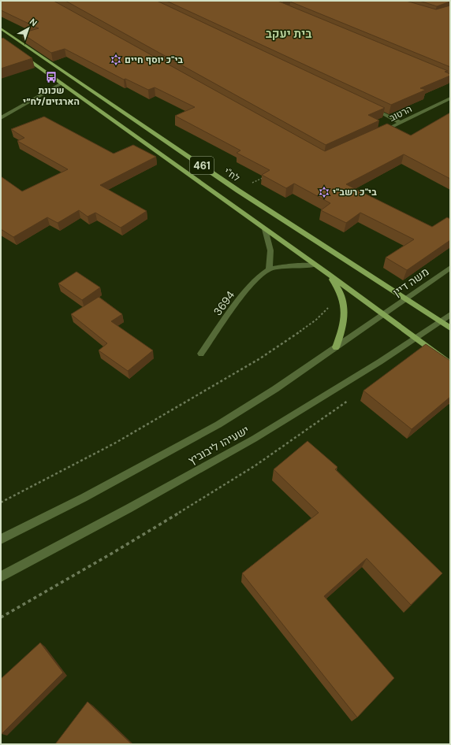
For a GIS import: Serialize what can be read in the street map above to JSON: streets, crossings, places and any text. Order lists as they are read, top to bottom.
{
  "streets": {
    "main road": ["461", "לח\"י"],
    "street": [
      "הרטוב",
      "משה דיין",
      "3694",
      "ישעיהו ליבוביץ"
    ]
  },
  "crossings": [
    ["461", "לח\"י"],
    ["461", "משה דיין"],
    ["461", "ישעיהו ליבוביץ"],
    ["לח\"י", "משה דיין"],
    ["לח\"י", "ישעיהו ליבוביץ"],
    ["משה דיין", "ישעיהו ליבוביץ"]
  ],
  "districts": ["בית יעקב"],
  "places": {
    "synagogue": ["בי\"כ יוסף חיים", "בי\"כ רשב\"י"],
    "bus stop": ["שכונת הארגזים/לח״י"]
  },
  "north": "top right"
}
